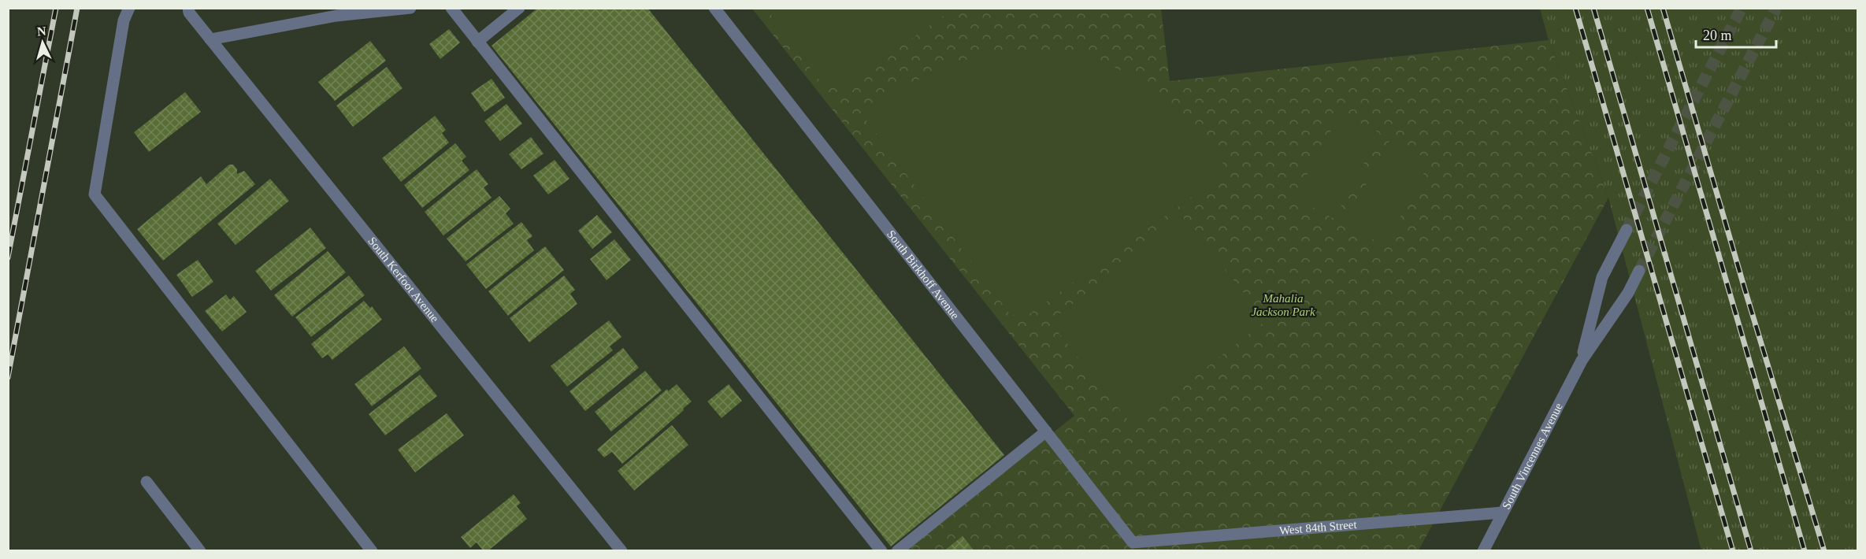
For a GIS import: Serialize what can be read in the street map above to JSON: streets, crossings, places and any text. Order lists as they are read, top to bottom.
{
  "streets": {
    "street": [
      "South Birkhoff Avenue",
      "South Kerfoot Avenue",
      "South Vincennes Avenue",
      "West 84th Street"
    ]
  },
  "crossings": [
    ["South Birkhoff Avenue", "West 84th Street"],
    ["South Vincennes Avenue", "West 84th Street"]
  ],
  "parks": ["Mahalia Jackson Park"],
  "scale_bar": "20 m",
  "north": "top"
}
